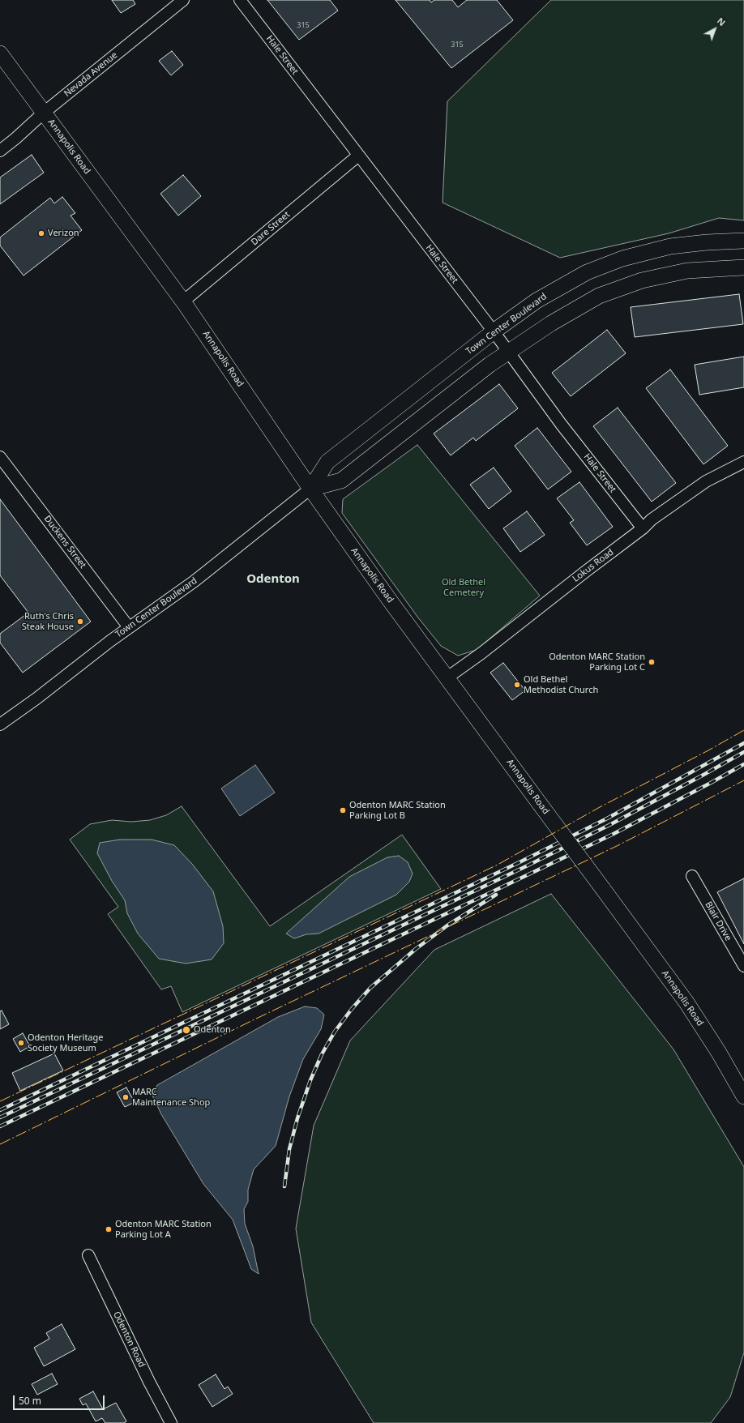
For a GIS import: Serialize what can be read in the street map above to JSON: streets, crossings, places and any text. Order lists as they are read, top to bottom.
{
  "streets": {
    "main road": ["Annapolis Road", "Town Center Boulevard"],
    "street": [
      "Hale Street",
      "Nevada Avenue",
      "Dare Street",
      "Duckens Street",
      "Lokus Road",
      "Blair Drive",
      "Odenton Road"
    ]
  },
  "crossings": [
    ["Hale Street", "Dare Street"],
    ["Hale Street", "Town Center Boulevard"],
    ["Hale Street", "Lokus Road"],
    ["Nevada Avenue", "Annapolis Road"],
    ["Annapolis Road", "Dare Street"],
    ["Annapolis Road", "Town Center Boulevard"],
    ["Annapolis Road", "Lokus Road"],
    ["Town Center Boulevard", "Duckens Street"]
  ],
  "districts": ["Odenton"],
  "parks": ["Old Bethel Cemetery"],
  "places": [
    "Verizon",
    "Ruth's Chris Steak House",
    "Odenton MARC Station Parking Lot C",
    "Old Bethel Methodist Church",
    "Odenton MARC Station Parking Lot B",
    "Odenton",
    "Odenton Heritage Society Museum",
    "MARC Maintenance Shop",
    "Odenton MARC Station Parking Lot A"
  ],
  "house_numbers": ["315", "315"],
  "scale_bar": "50 m",
  "north": "top right"
}
